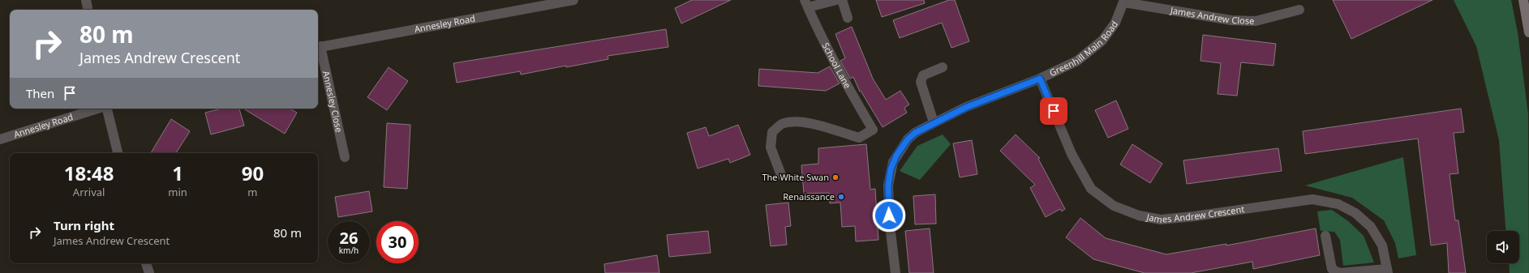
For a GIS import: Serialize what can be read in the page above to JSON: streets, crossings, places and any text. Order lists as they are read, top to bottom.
{
  "streets": {
    "street": [
      "James Andrew Close",
      "Annesley Road",
      "Greenhill Main Road",
      "School Lane",
      "Annesley Close",
      "James Andrew Crescent"
    ]
  },
  "crossings": [
    ["James Andrew Close", "Greenhill Main Road"],
    ["Annesley Road", "Annesley Close"],
    ["Greenhill Main Road", "James Andrew Crescent"]
  ],
  "places": ["The White Swan", "Renaissance"],
  "page": {
    "turn": ["80 m", "James Andrew Crescent"],
    "then": "Then",
    "eta": [
      "18:48",
      "Arrival",
      "1",
      "min",
      "90",
      "m"
    ],
    "list": [
      {
        "name": "Turn right",
        "note": "James Andrew Crescent",
        "value": "80 m"
      }
    ],
    "speed": "26 km/h",
    "limit": "30"
  }
}
